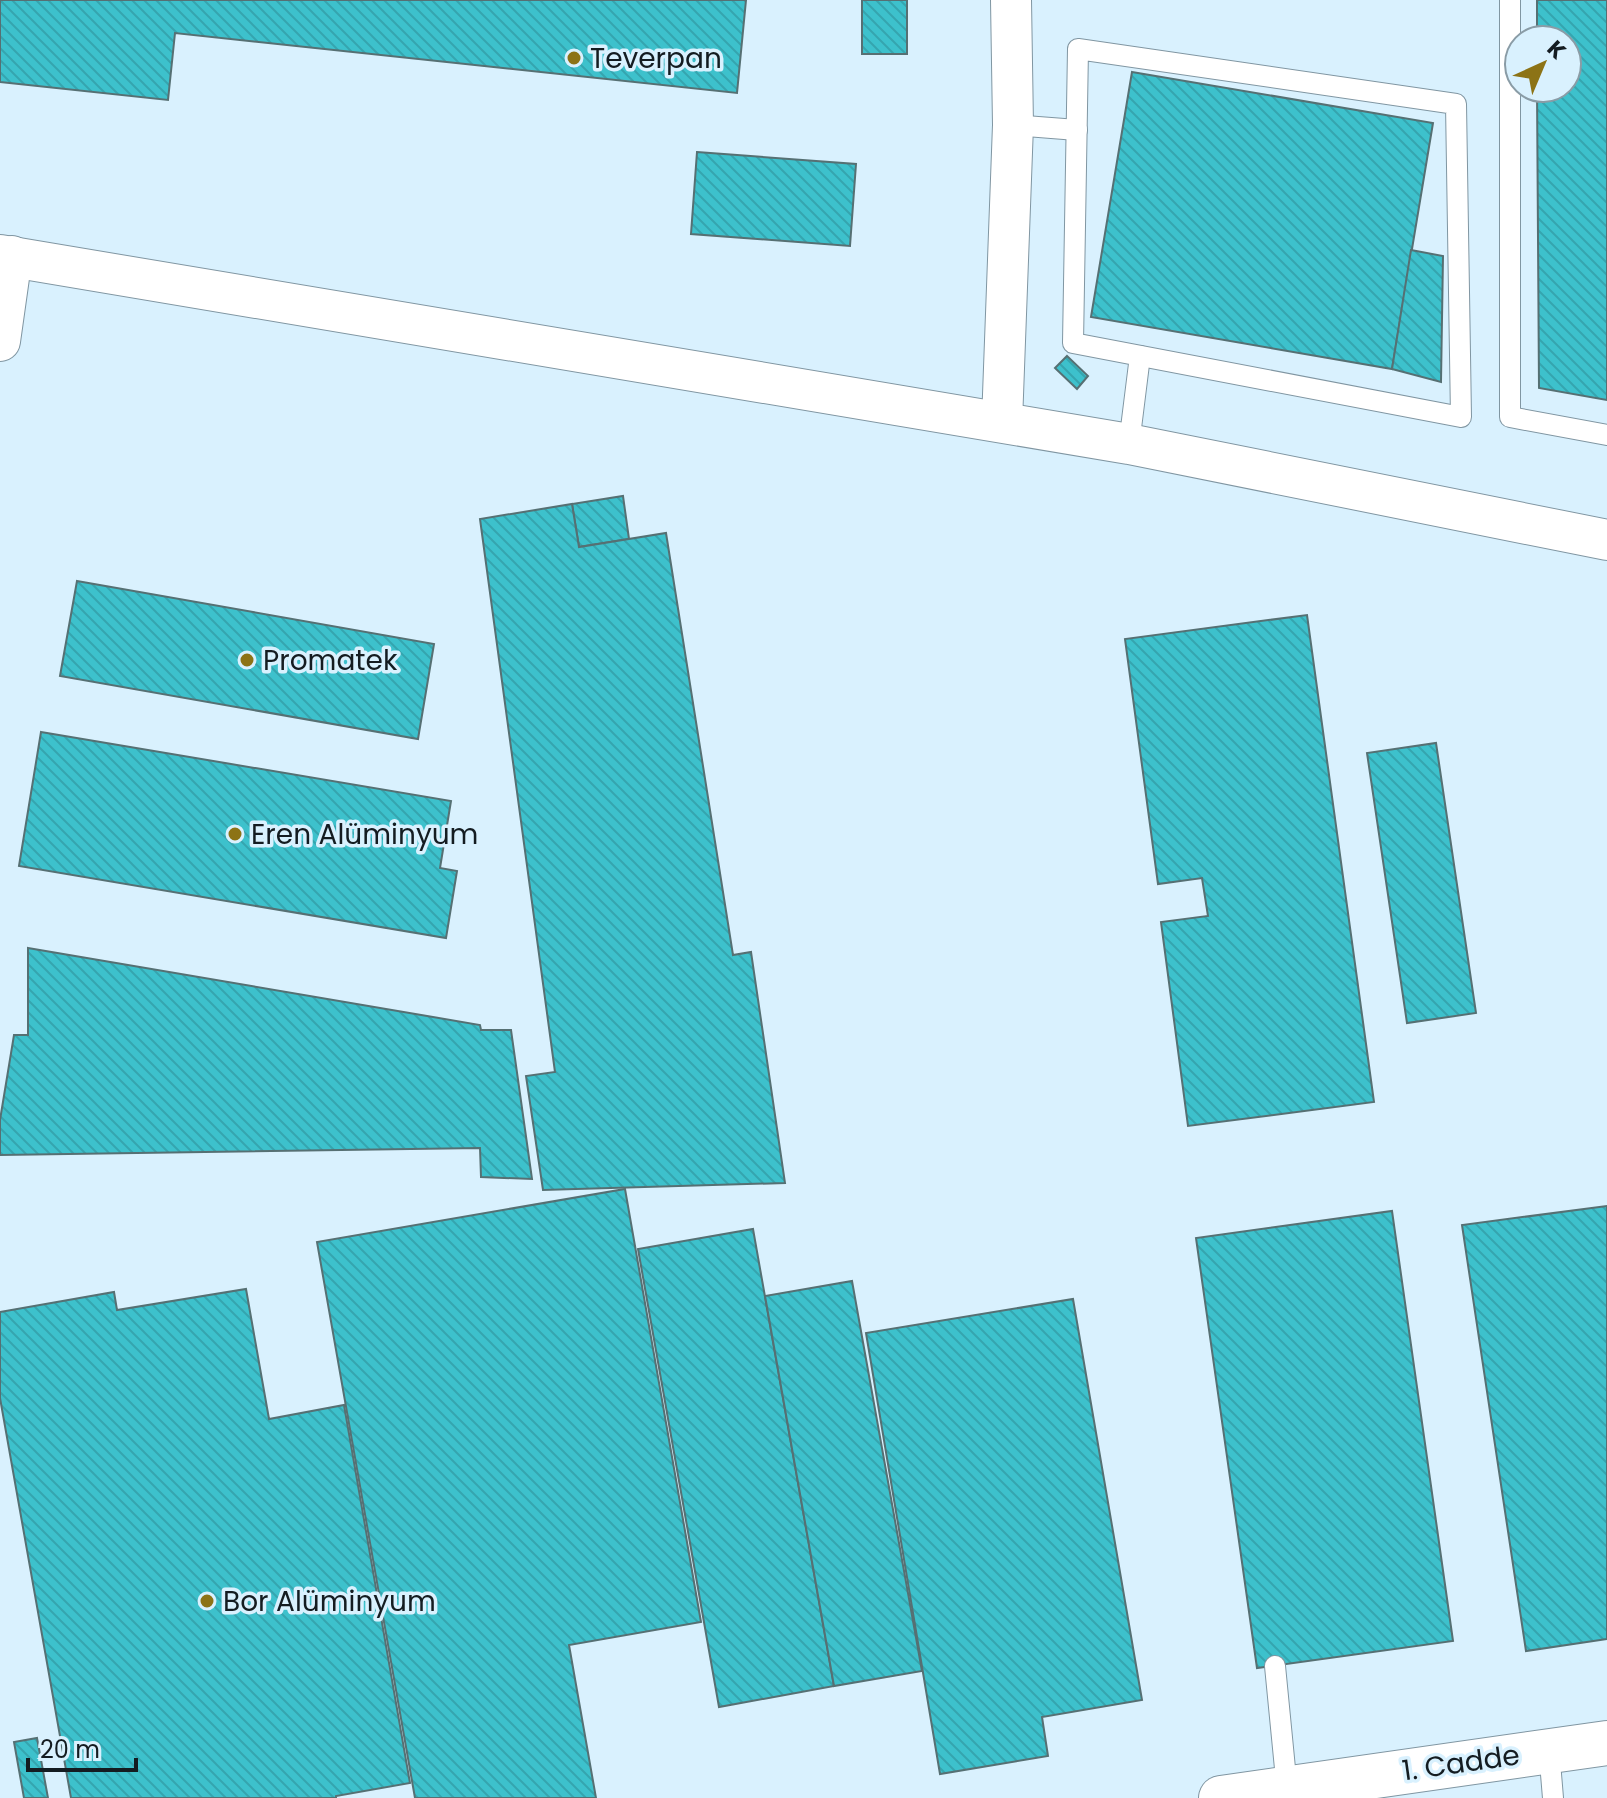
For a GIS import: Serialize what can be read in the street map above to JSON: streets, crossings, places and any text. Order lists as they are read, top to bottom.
{
  "streets": {
    "street": ["1. Cadde"]
  },
  "places": [
    "Teverpan",
    "Promatek",
    "Eren Alüminyum",
    "Bor Alüminyum"
  ],
  "scale_bar": "20 m",
  "north": "top right"
}
